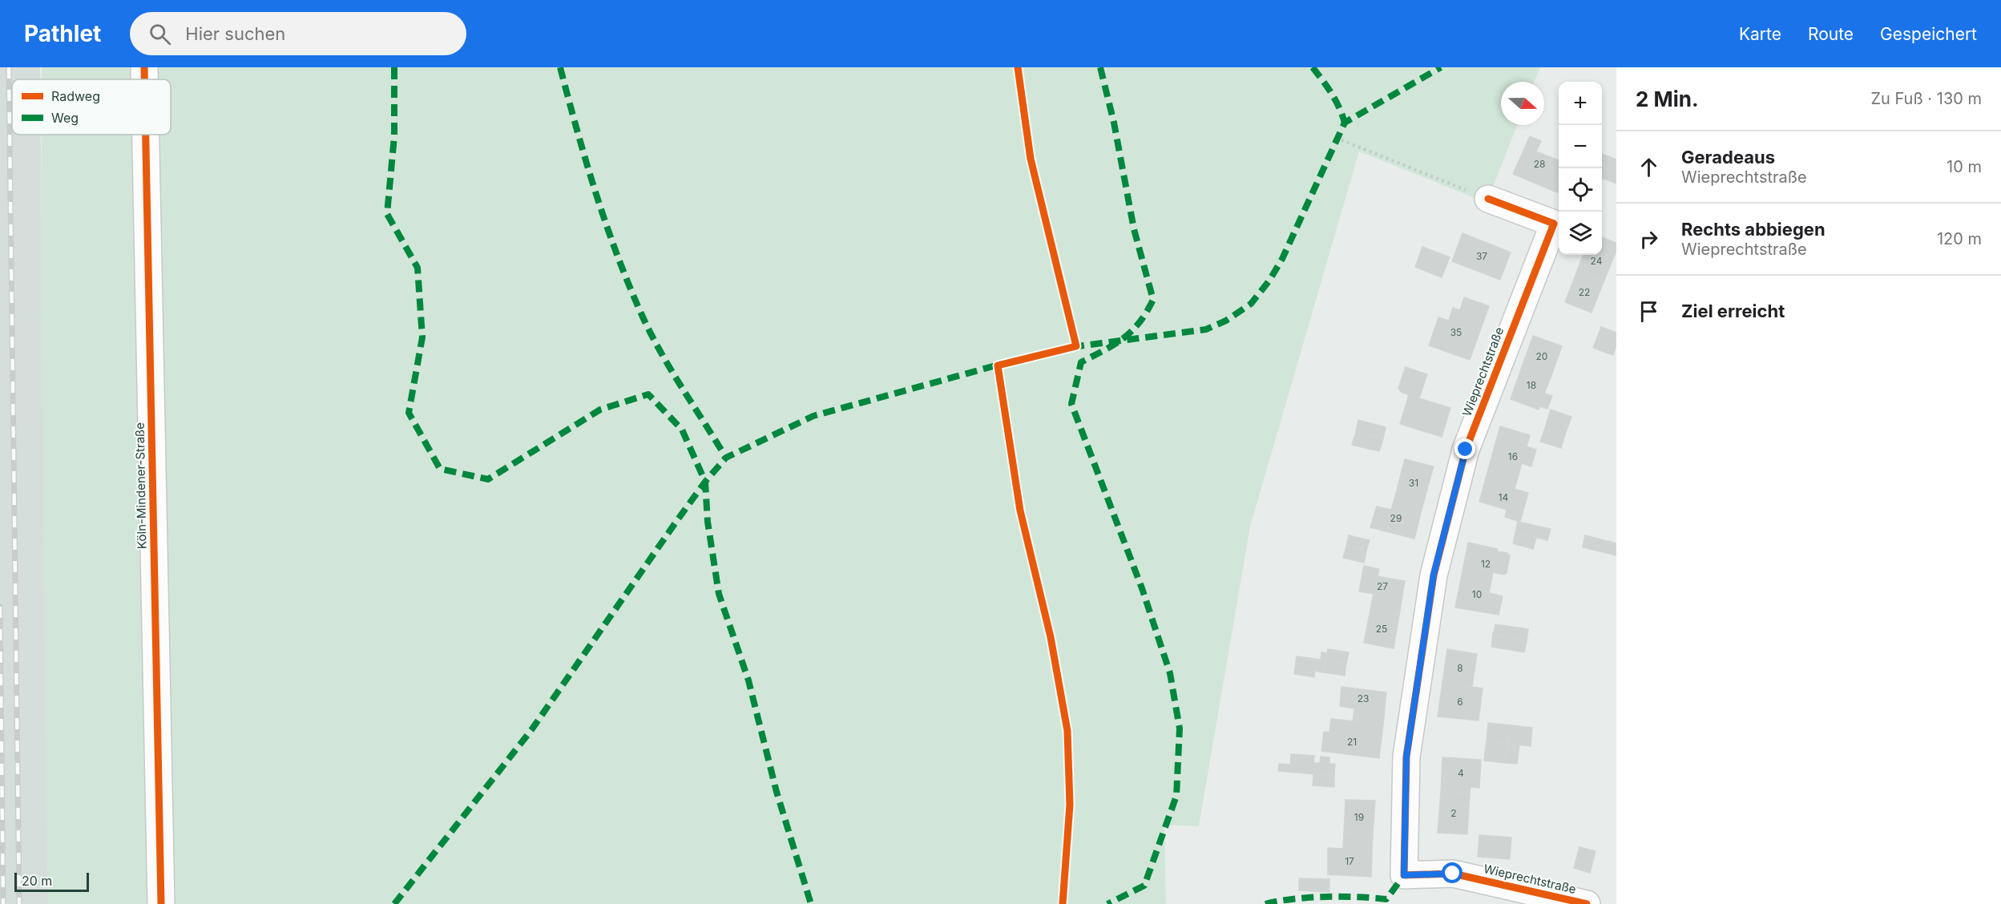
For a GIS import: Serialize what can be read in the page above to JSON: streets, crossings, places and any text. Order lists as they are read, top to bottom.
{
  "streets": {
    "street": ["Wieprechtstraße", "Köln-Mindener-Straße"]
  },
  "house_numbers": [
    "28",
    "37",
    "24",
    "22",
    "35",
    "20",
    "18",
    "16",
    "31",
    "14",
    "29",
    "12",
    "27",
    "10",
    "25",
    "8",
    "23",
    "6",
    "21",
    "4",
    "2",
    "19",
    "17"
  ],
  "legend": ["Radweg", "Weg"],
  "scale_bar": "20 m",
  "north": "right",
  "page": {
    "header": "Pathlet",
    "search": "Hier suchen",
    "nav": ["Karte", "Route", "Gespeichert"],
    "heading": ["2 Min.", "Zu Fuß · 130 m"],
    "map_buttons": ["+", "−"],
    "list": [
      ["Geradeaus", "Wieprechtstraße", "10 m"],
      ["Rechts abbiegen", "Wieprechtstraße", "120 m"],
      "Ziel erreicht"
    ],
    "scale": "20 m"
  }
}
